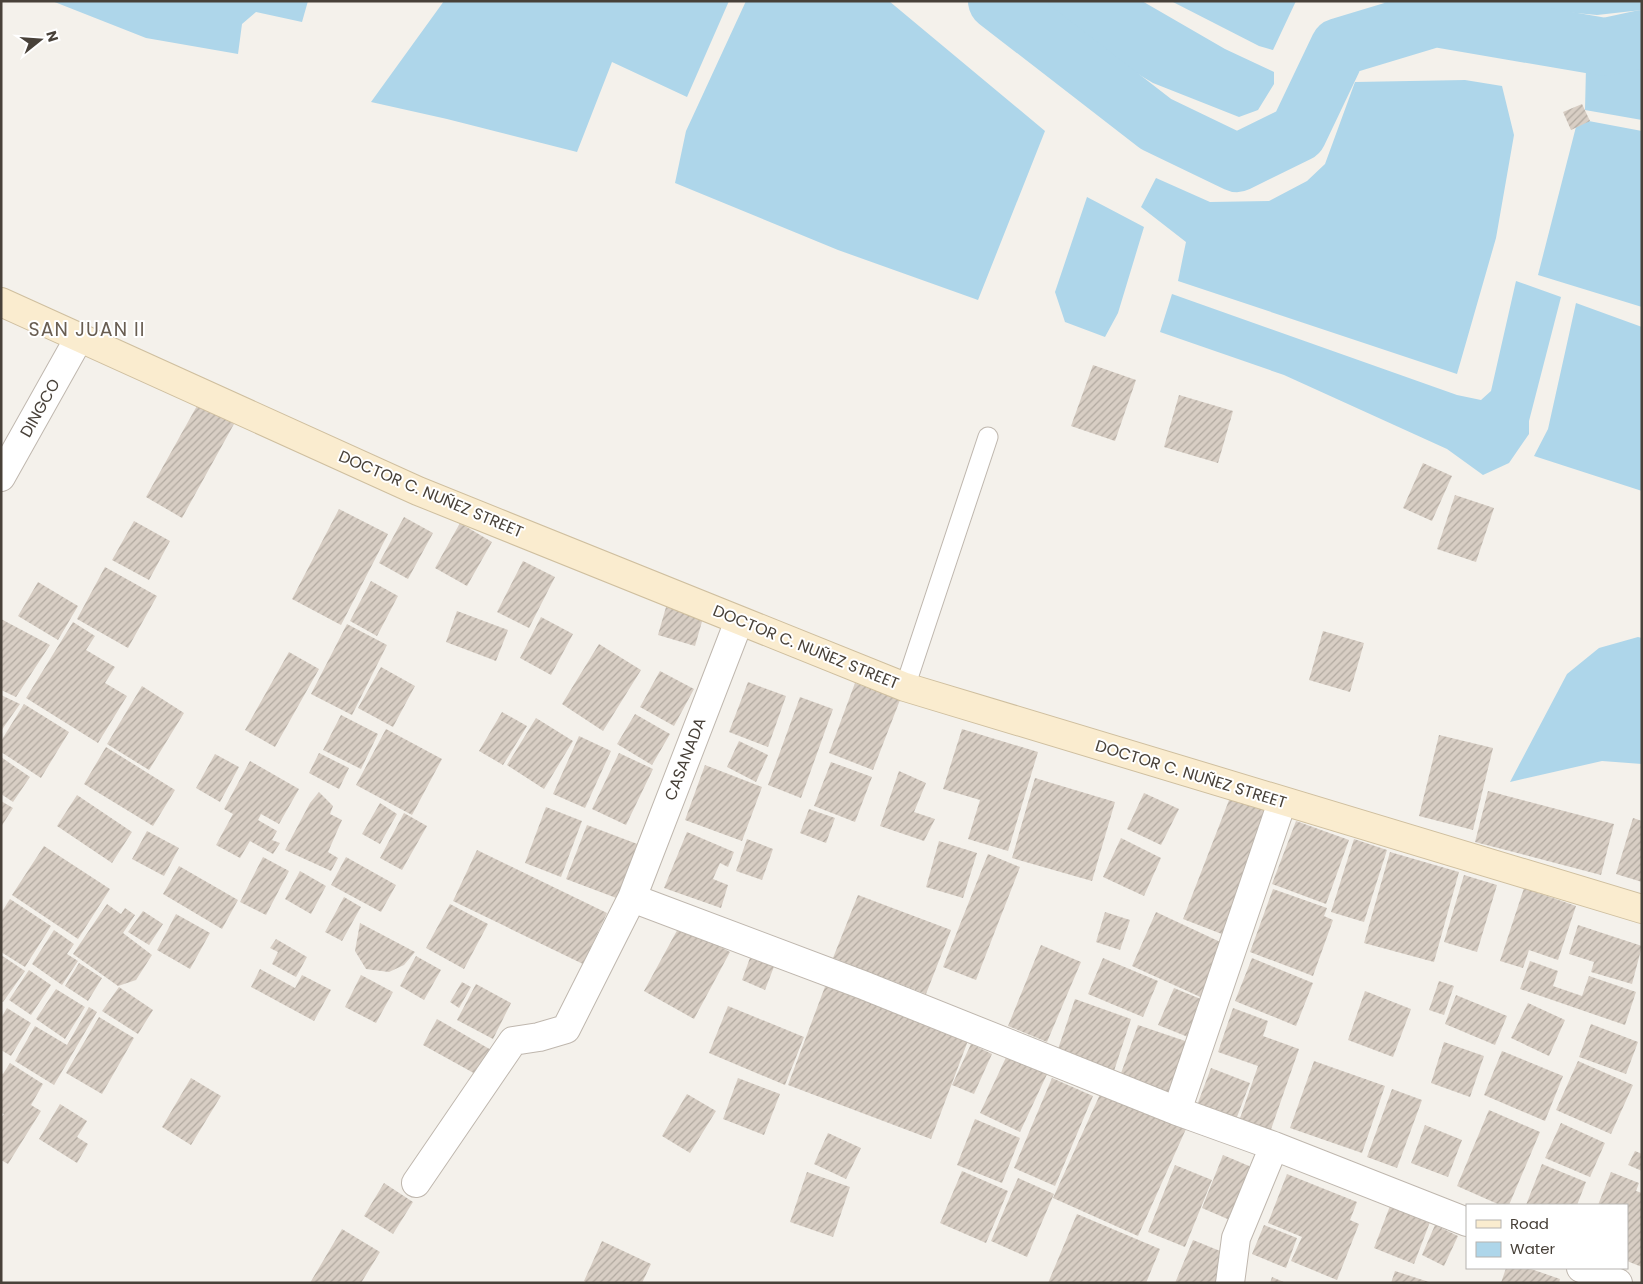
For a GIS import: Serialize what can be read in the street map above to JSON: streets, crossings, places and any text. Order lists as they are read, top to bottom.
{
  "streets": {
    "main road": ["DOCTOR C. NUÑEZ STREET"],
    "street": ["DINGCO", "CASANADA"]
  },
  "crossings": [
    ["DINGCO", "DOCTOR C. NUÑEZ STREET"],
    ["DOCTOR C. NUÑEZ STREET", "CASANADA"]
  ],
  "districts": ["SAN JUAN II"],
  "legend": ["Road", "Water"],
  "north": "right"
}
